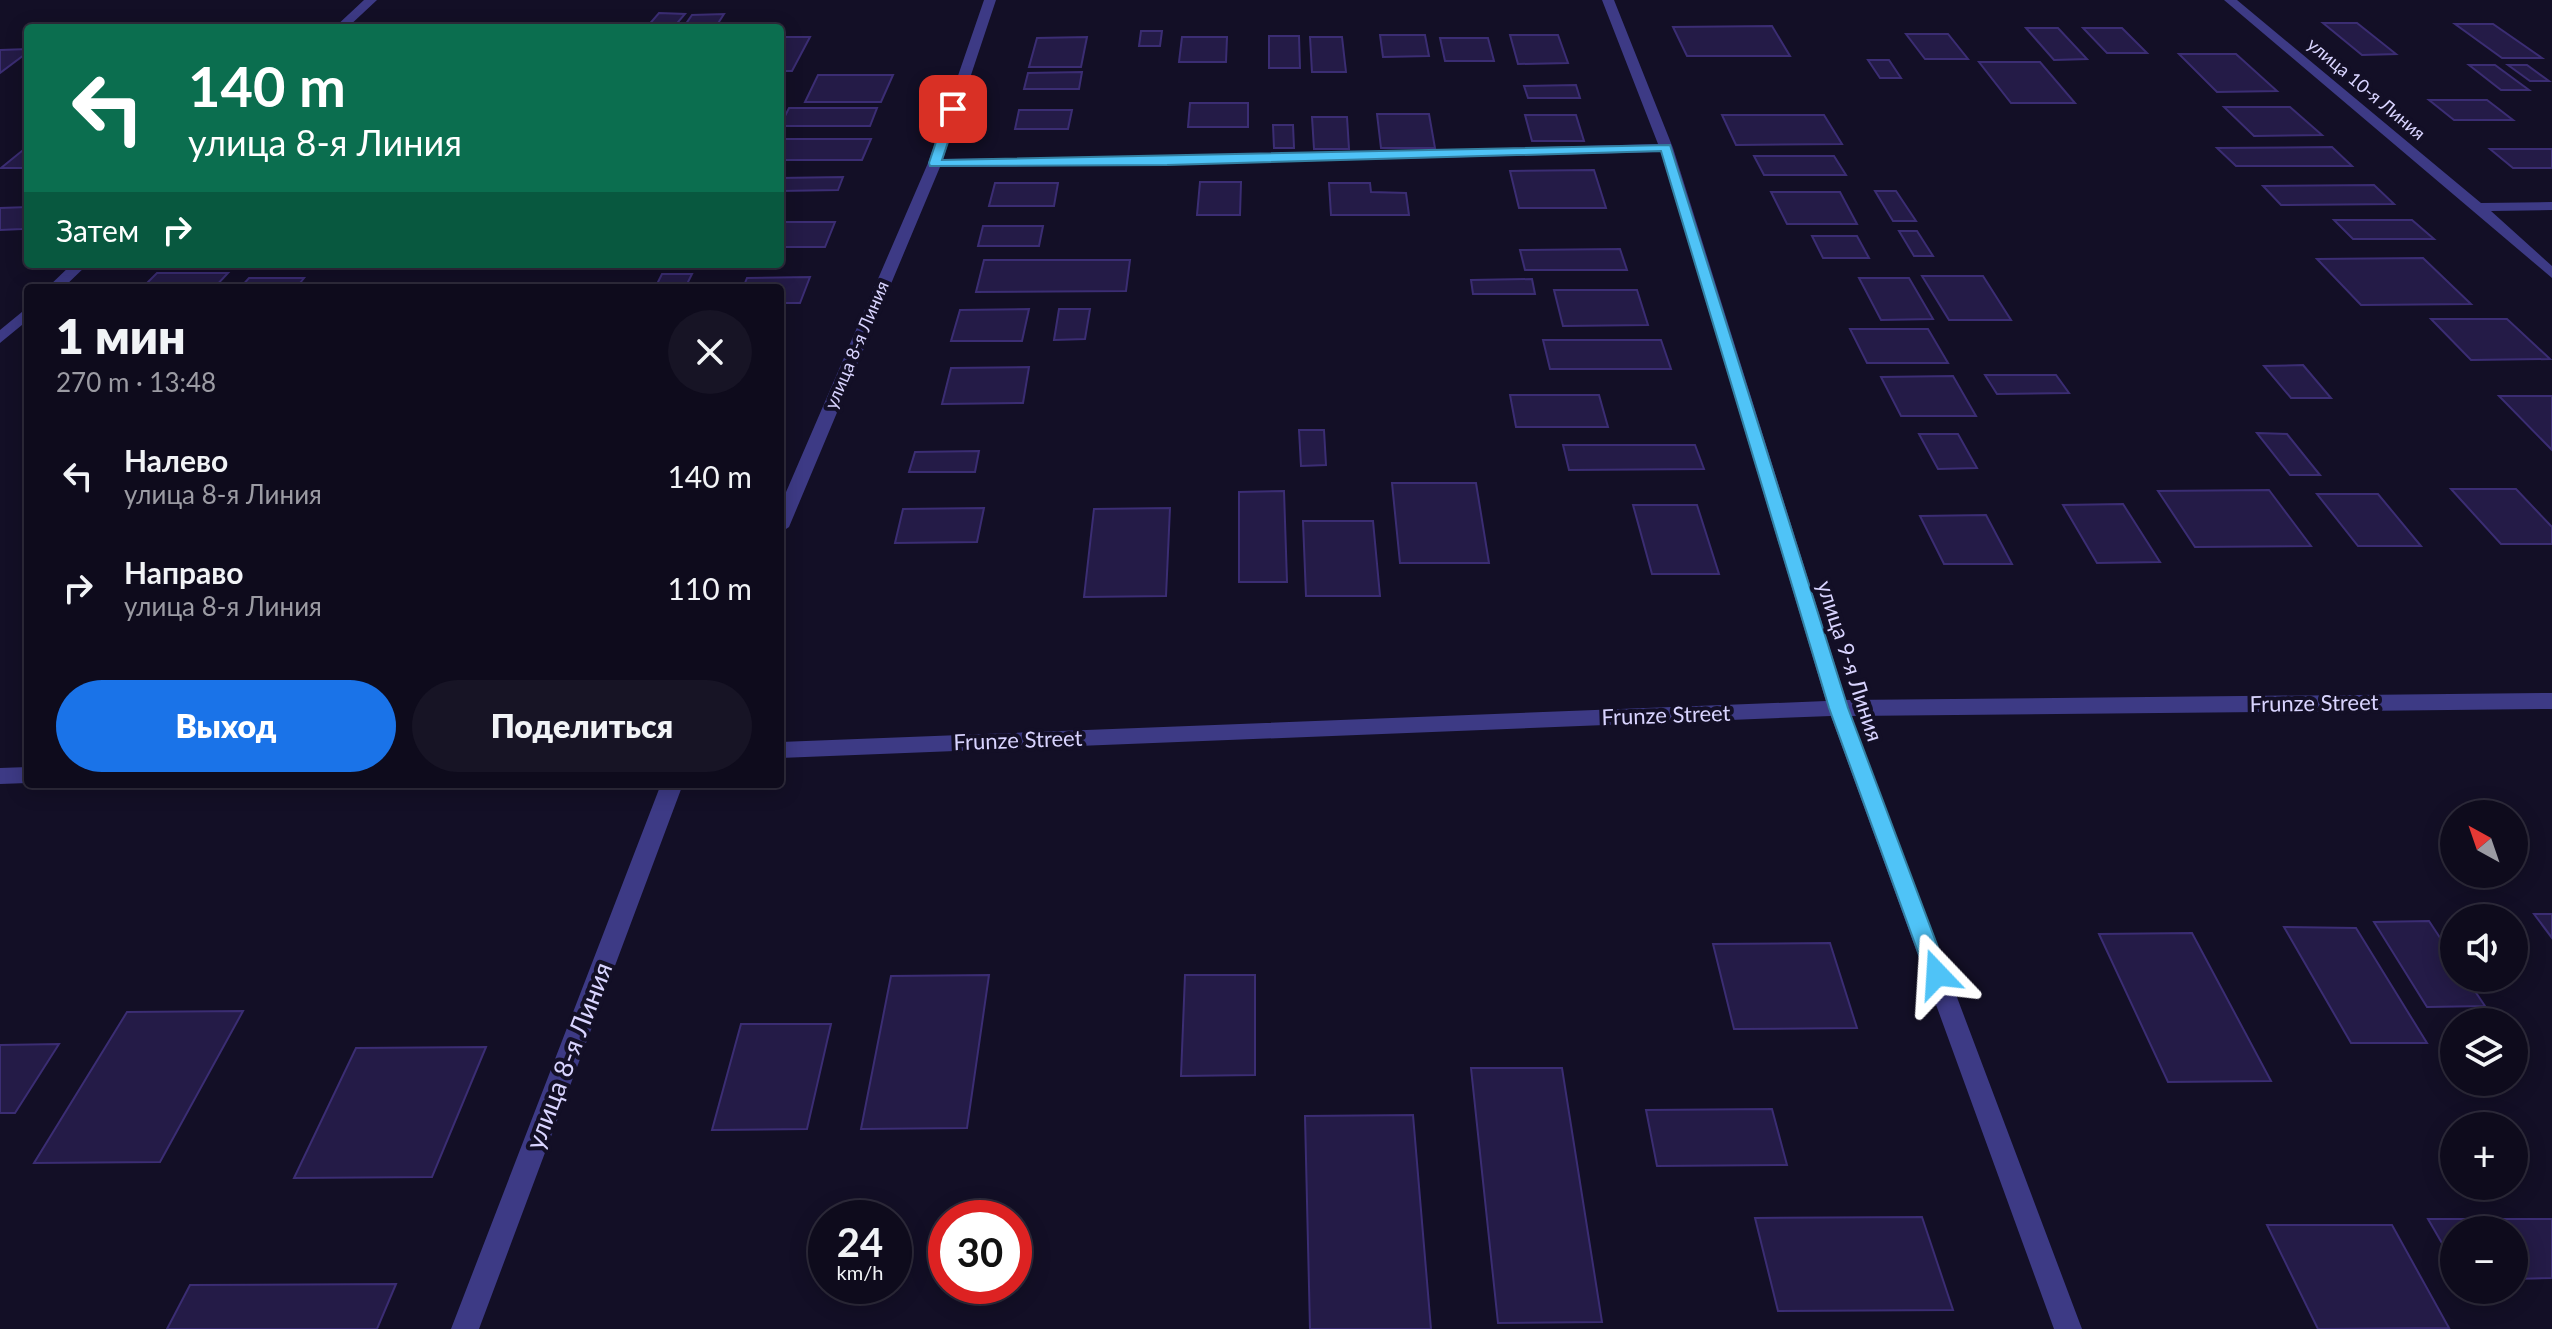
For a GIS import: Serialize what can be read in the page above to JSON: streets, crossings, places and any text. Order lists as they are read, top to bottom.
{
  "streets": {
    "street": [
      "улица 10-я Линия",
      "улица 8-я Линия",
      "улица 9-я Линия",
      "Frunze Street"
    ]
  },
  "crossings": [
    ["улица 9-я Линия", "Frunze Street"]
  ],
  "north": "top left",
  "page": {
    "turn": ["140 m", "улица 8-я Линия"],
    "then": "Затем",
    "heading": ["1 мин", "270 m · 13:48"],
    "list": [
      {
        "name": "Налево",
        "note": "улица 8-я Линия",
        "value": "140 m"
      },
      {
        "name": "Направо",
        "note": "улица 8-я Линия",
        "value": "110 m"
      }
    ],
    "buttons": ["Выход", "Поделиться"],
    "map_buttons": ["+", "−"],
    "speed": "24 km/h",
    "limit": "30"
  }
}
